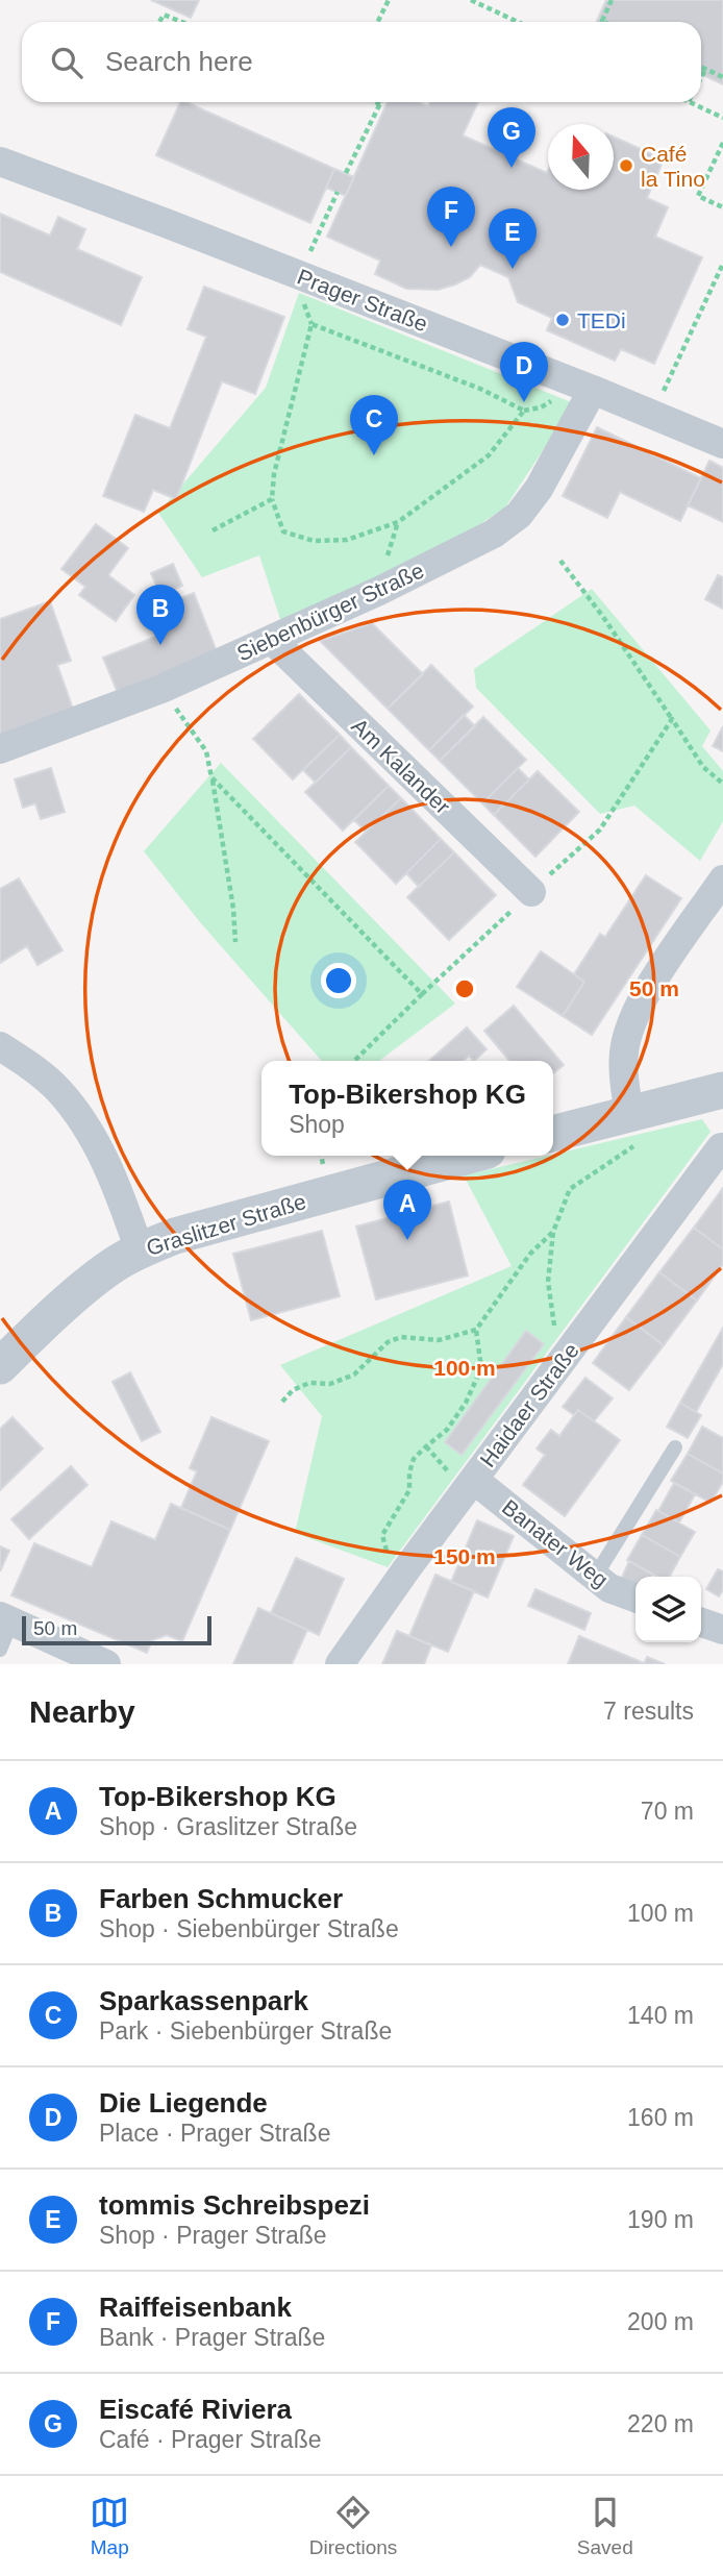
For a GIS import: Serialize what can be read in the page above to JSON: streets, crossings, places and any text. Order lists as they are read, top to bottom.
{
  "streets": {
    "street": [
      "Prager Straße",
      "Siebenbürger Straße",
      "Am Kalander",
      "Graslitzer Straße",
      "Haidaer Straße",
      "Banater Weg"
    ]
  },
  "crossings": [
    ["Prager Straße", "Siebenbürger Straße"],
    ["Siebenbürger Straße", "Am Kalander"],
    ["Haidaer Straße", "Banater Weg"]
  ],
  "places": ["Café la Tino", "TEDi"],
  "scale_bar": "50 m",
  "north": "top",
  "page": {
    "search": "Search here",
    "pins": [
      "G",
      "F",
      "E",
      "D",
      "C",
      "B",
      "A"
    ],
    "popup": ["Top-Bikershop KG", "Shop"],
    "scale": "50 m",
    "heading": ["Nearby", "7 results"],
    "list": [
      {
        "mark": "A",
        "name": "Top-Bikershop KG",
        "note": "Shop · Graslitzer Straße",
        "value": "70 m"
      },
      {
        "mark": "B",
        "name": "Farben Schmucker",
        "note": "Shop · Siebenbürger Straße",
        "value": "100 m"
      },
      {
        "mark": "C",
        "name": "Sparkassenpark",
        "note": "Park · Siebenbürger Straße",
        "value": "140 m"
      },
      {
        "mark": "D",
        "name": "Die Liegende",
        "note": "Place · Prager Straße",
        "value": "160 m"
      },
      {
        "mark": "E",
        "name": "tommis Schreibspezi",
        "note": "Shop · Prager Straße",
        "value": "190 m"
      },
      {
        "mark": "F",
        "name": "Raiffeisenbank",
        "note": "Bank · Prager Straße",
        "value": "200 m"
      },
      {
        "mark": "G",
        "name": "Eiscafé Riviera",
        "note": "Café · Prager Straße",
        "value": "220 m"
      }
    ],
    "nav": ["Map", "Directions", "Saved"]
  },
  "rings": ["50 m", "100 m", "150 m"]
}
